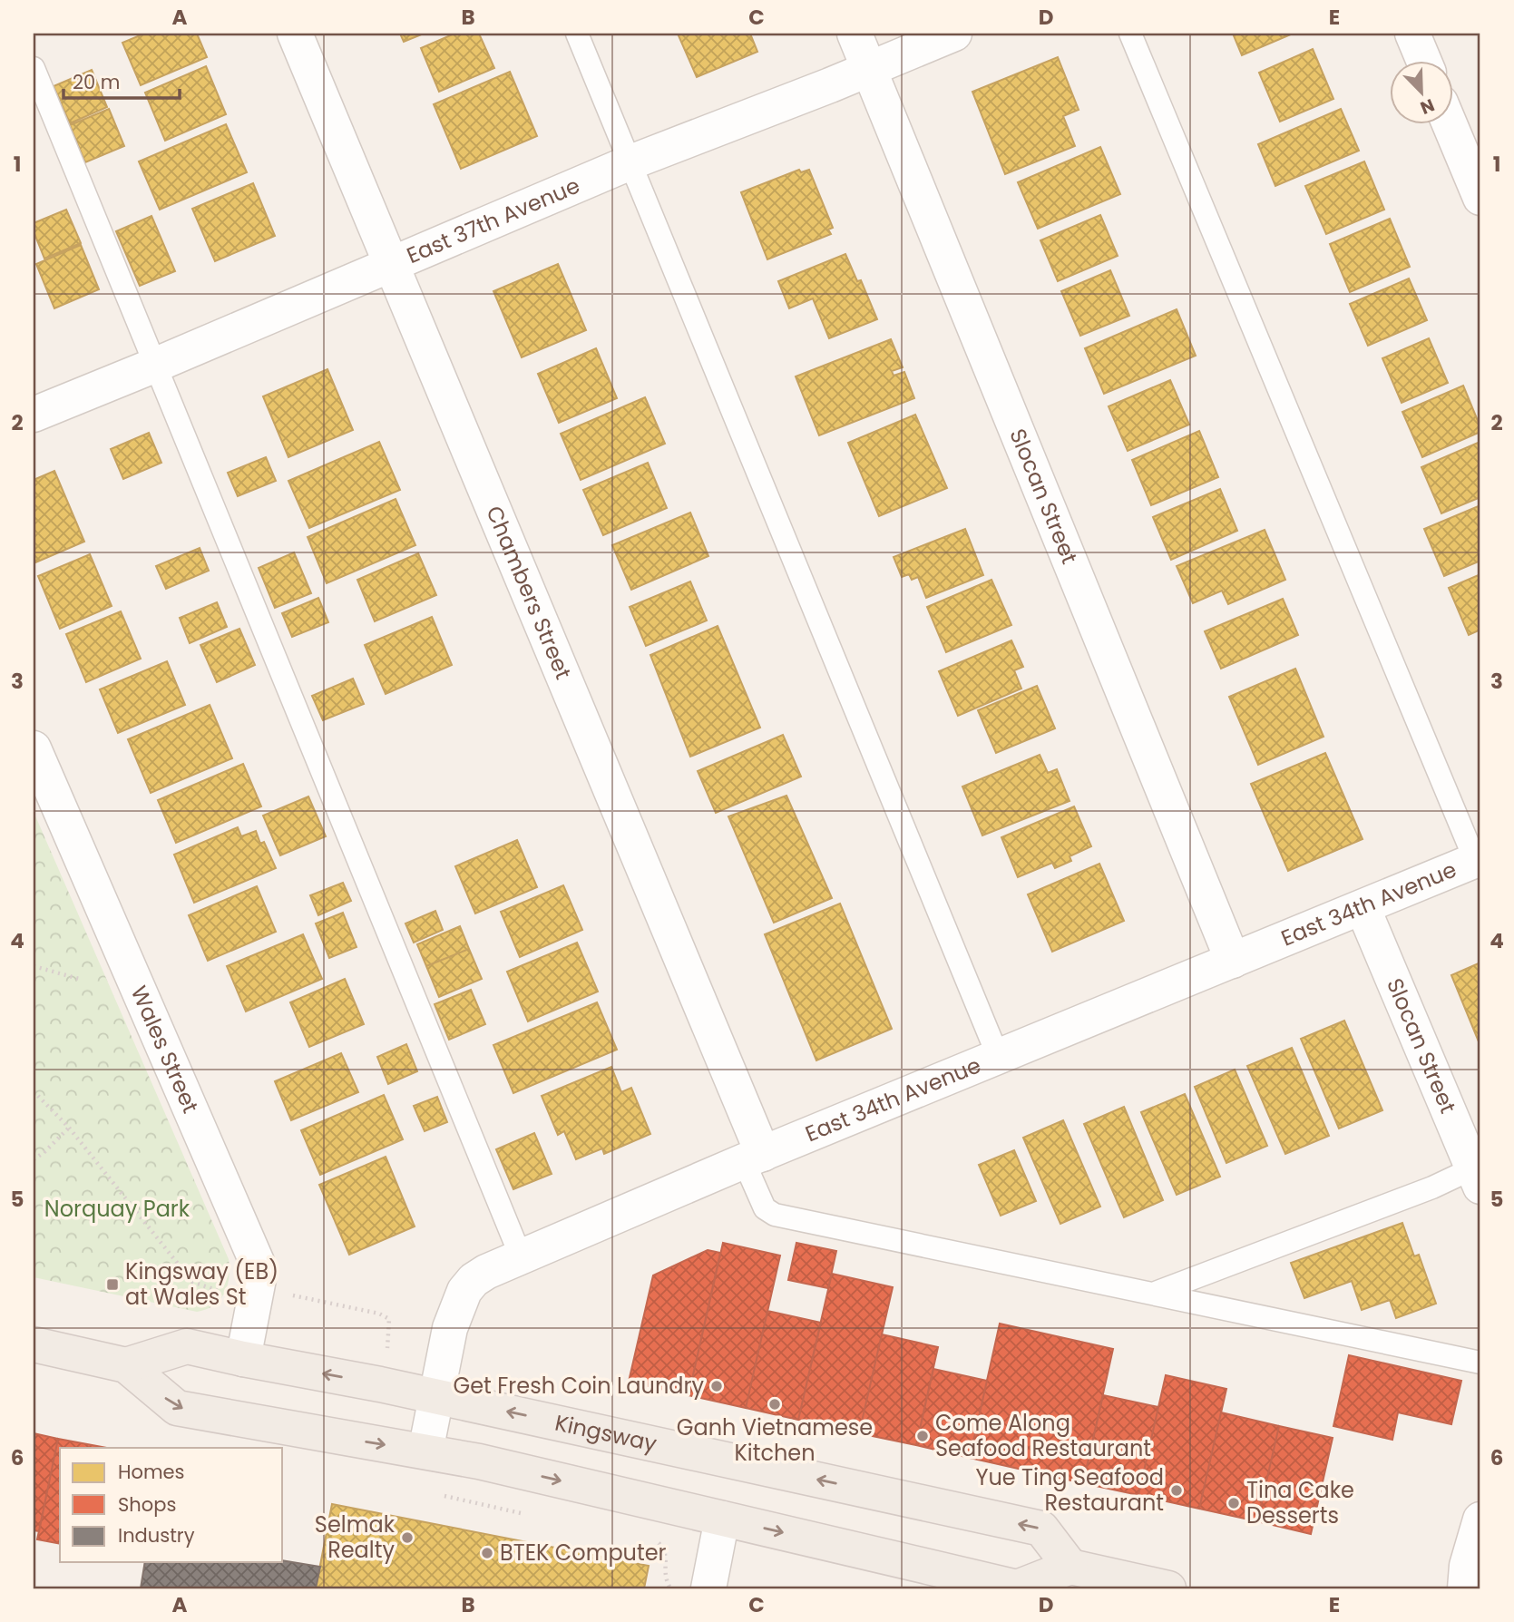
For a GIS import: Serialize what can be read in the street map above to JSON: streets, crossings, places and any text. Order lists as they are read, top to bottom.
{
  "streets": {
    "main road": ["Kingsway"],
    "street": [
      "East 37th Avenue",
      "Slocan Street",
      "Chambers Street",
      "East 34th Avenue",
      "Wales Street"
    ]
  },
  "crossings": [
    ["East 37th Avenue", "Slocan Street"],
    ["East 37th Avenue", "Chambers Street"],
    ["Slocan Street", "East 34th Avenue"],
    ["Chambers Street", "East 34th Avenue"],
    ["East 34th Avenue", "Kingsway"],
    ["Wales Street", "Kingsway"]
  ],
  "parks": ["Norquay Park"],
  "places": {
    "transit": ["Kingsway (EB) at Wales St"],
    "other": [
      "Get Fresh Coin Laundry",
      "Ganh Vietnamese Kitchen",
      "Come Along Seafood Restaurant",
      "Yue Ting Seafood Restaurant",
      "Tina Cake Desserts",
      "Selmak Realty",
      "BTEK Computer"
    ]
  },
  "legend": ["Homes", "Shops", "Industry"],
  "scale_bar": "20 m",
  "north": "bottom right",
  "grid": {
    "columns": [
      "A",
      "B",
      "C",
      "D",
      "E"
    ],
    "rows": [
      "1",
      "2",
      "3",
      "4",
      "5",
      "6"
    ]
  }
}
